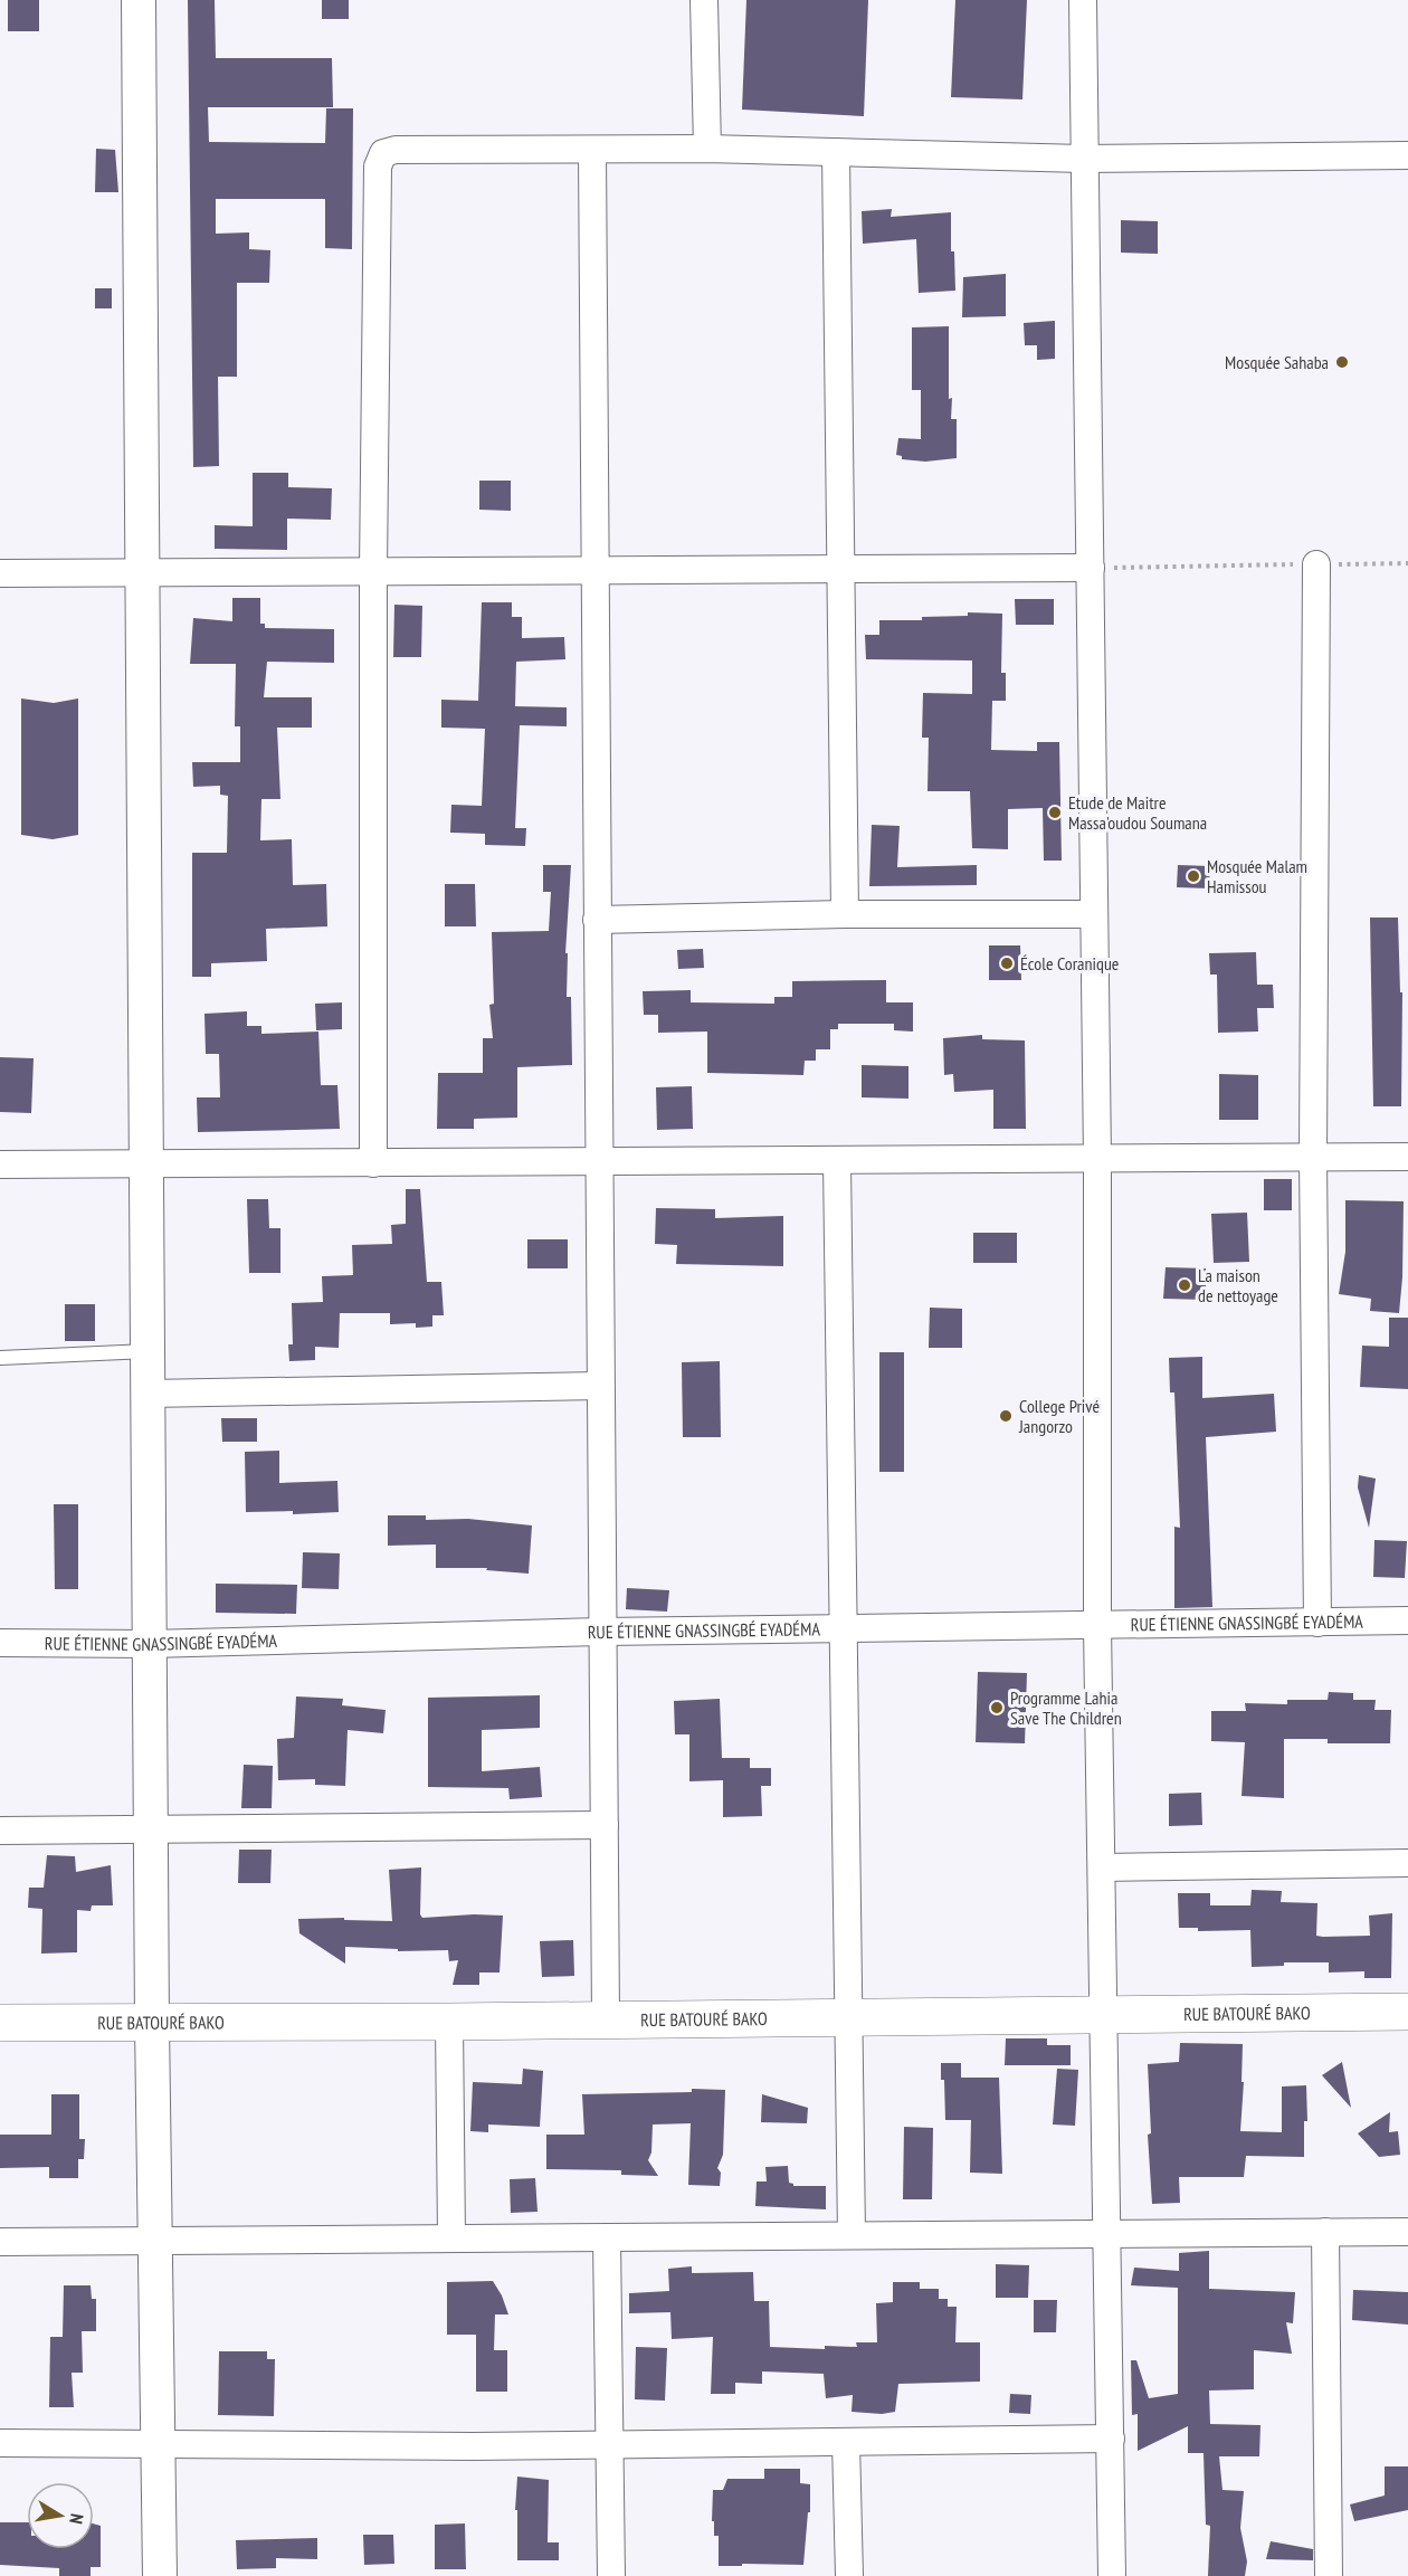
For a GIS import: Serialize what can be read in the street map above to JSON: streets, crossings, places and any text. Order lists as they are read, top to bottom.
{
  "streets": {
    "main road": ["RUE BATOURÉ BAKO"],
    "street": ["RUE ÉTIENNE GNASSINGBÉ EYADÉMA"]
  },
  "places": [
    "Mosquée Sahaba",
    "Etude de Maitre Massa'oudou Soumana",
    "Mosquée Malam Hamissou",
    "École Coranique",
    "La maison de nettoyage",
    "College Privé Jangorzo",
    "Programme Lahia Save The Children"
  ],
  "north": "right"
}
